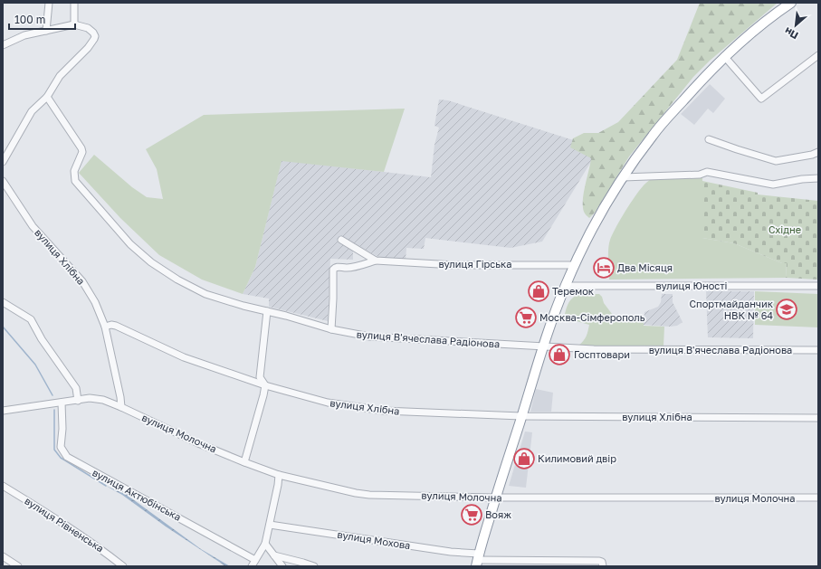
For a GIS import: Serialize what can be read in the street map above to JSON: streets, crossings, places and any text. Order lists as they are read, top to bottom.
{
  "streets": {
    "street": [
      "вулиця Хлібна",
      "вулиця Гірська",
      "вулиця Юності",
      "вулиця В'ячеслава Радіонова",
      "вулиця Молочна",
      "вулиця Актюбінська",
      "вулиця Рівненська",
      "вулиця Мохова"
    ]
  },
  "crossings": [
    ["вулиця Гірська", "вулиця В'ячеслава Радіонова"],
    ["вулиця Молочна", "вулиця Актюбінська"]
  ],
  "parks": ["Східне"],
  "places": {
    "hotel": ["Два Місяця"],
    "shop": ["Теремок", "Госптовари", "Килимовий двір"],
    "school or university": ["Спортмайданчик НВК № 64"],
    "supermarket": ["Москва-Сімферополь", "Вояж"]
  },
  "scale_bar": "100 m",
  "north": "bottom left"
}
